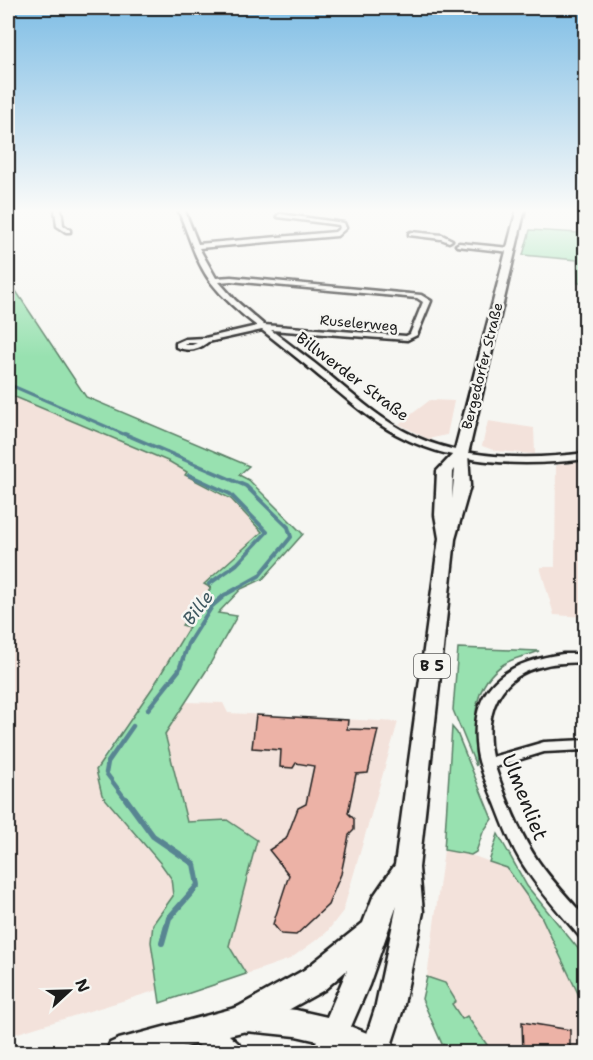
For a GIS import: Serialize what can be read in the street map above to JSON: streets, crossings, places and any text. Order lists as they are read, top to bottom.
{
  "streets": {
    "main road": ["Bergedorfer Straße", "B 5"],
    "street": ["Ruselerweg", "Billwerder Straße", "Ulmenliet"]
  },
  "crossings": [
    ["Ruselerweg", "Billwerder Straße"],
    ["Bergedorfer Straße", "Billwerder Straße"]
  ],
  "water": ["Bille"],
  "north": "right"
}
